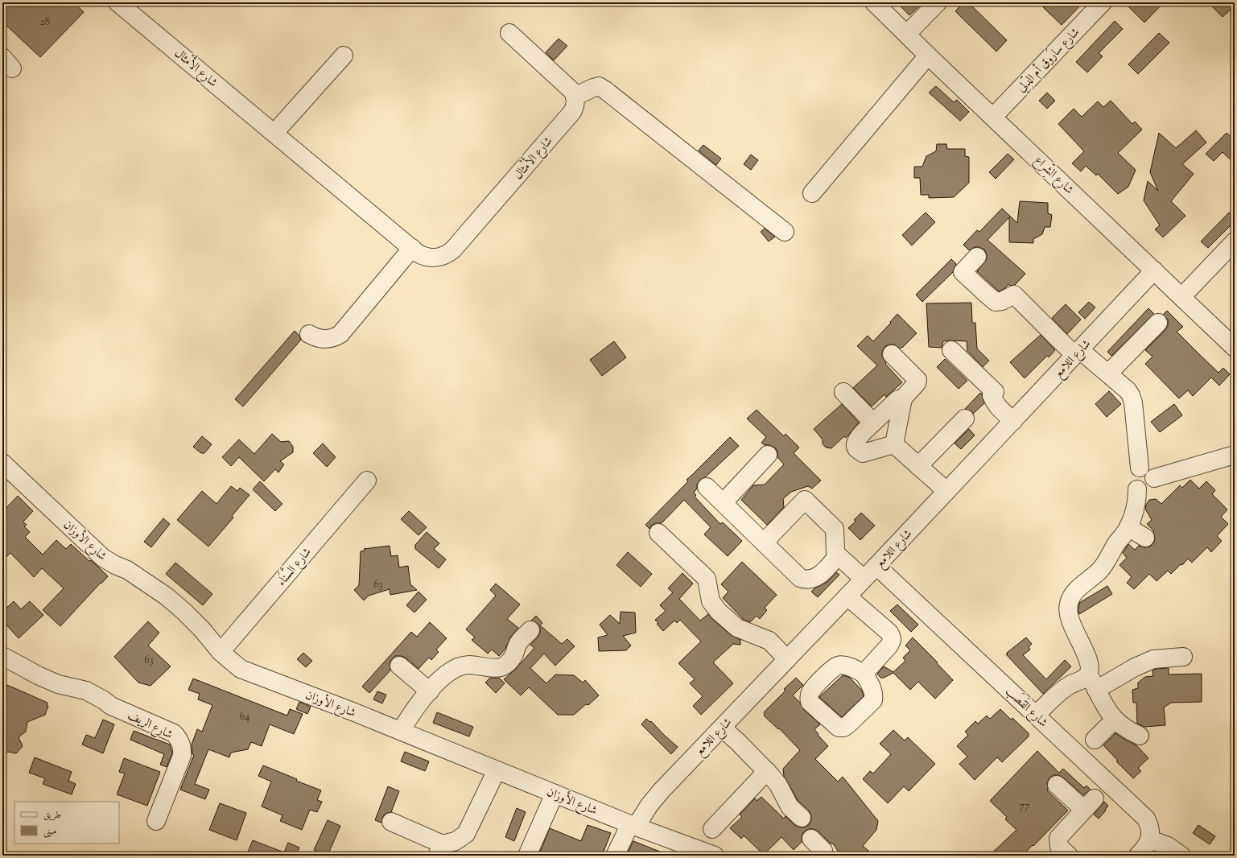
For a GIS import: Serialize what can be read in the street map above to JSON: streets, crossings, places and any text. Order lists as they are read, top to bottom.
{
  "streets": {
    "street": [
      "شارع سارُوق أم الدِّلِي",
      "شارع الأَمْثال",
      "شارع الشِّراع",
      "شارع اللامع",
      "شارع الأوزان",
      "شارع السَّنَاء",
      "شارع القَصَب",
      "شارع الريف"
    ]
  },
  "crossings": [
    ["شارع سارُوق أم الدِّلِي", "شارع الشِّراع"],
    ["شارع الشِّراع", "شارع اللامع"],
    ["شارع اللامع", "شارع الأوزان"],
    ["شارع اللامع", "شارع القَصَب"],
    ["شارع الأوزان", "شارع السَّنَاء"]
  ],
  "house_numbers": [
    "28",
    "63",
    "63",
    "64",
    "77"
  ],
  "legend": ["طريق", "مبنى"]
}
